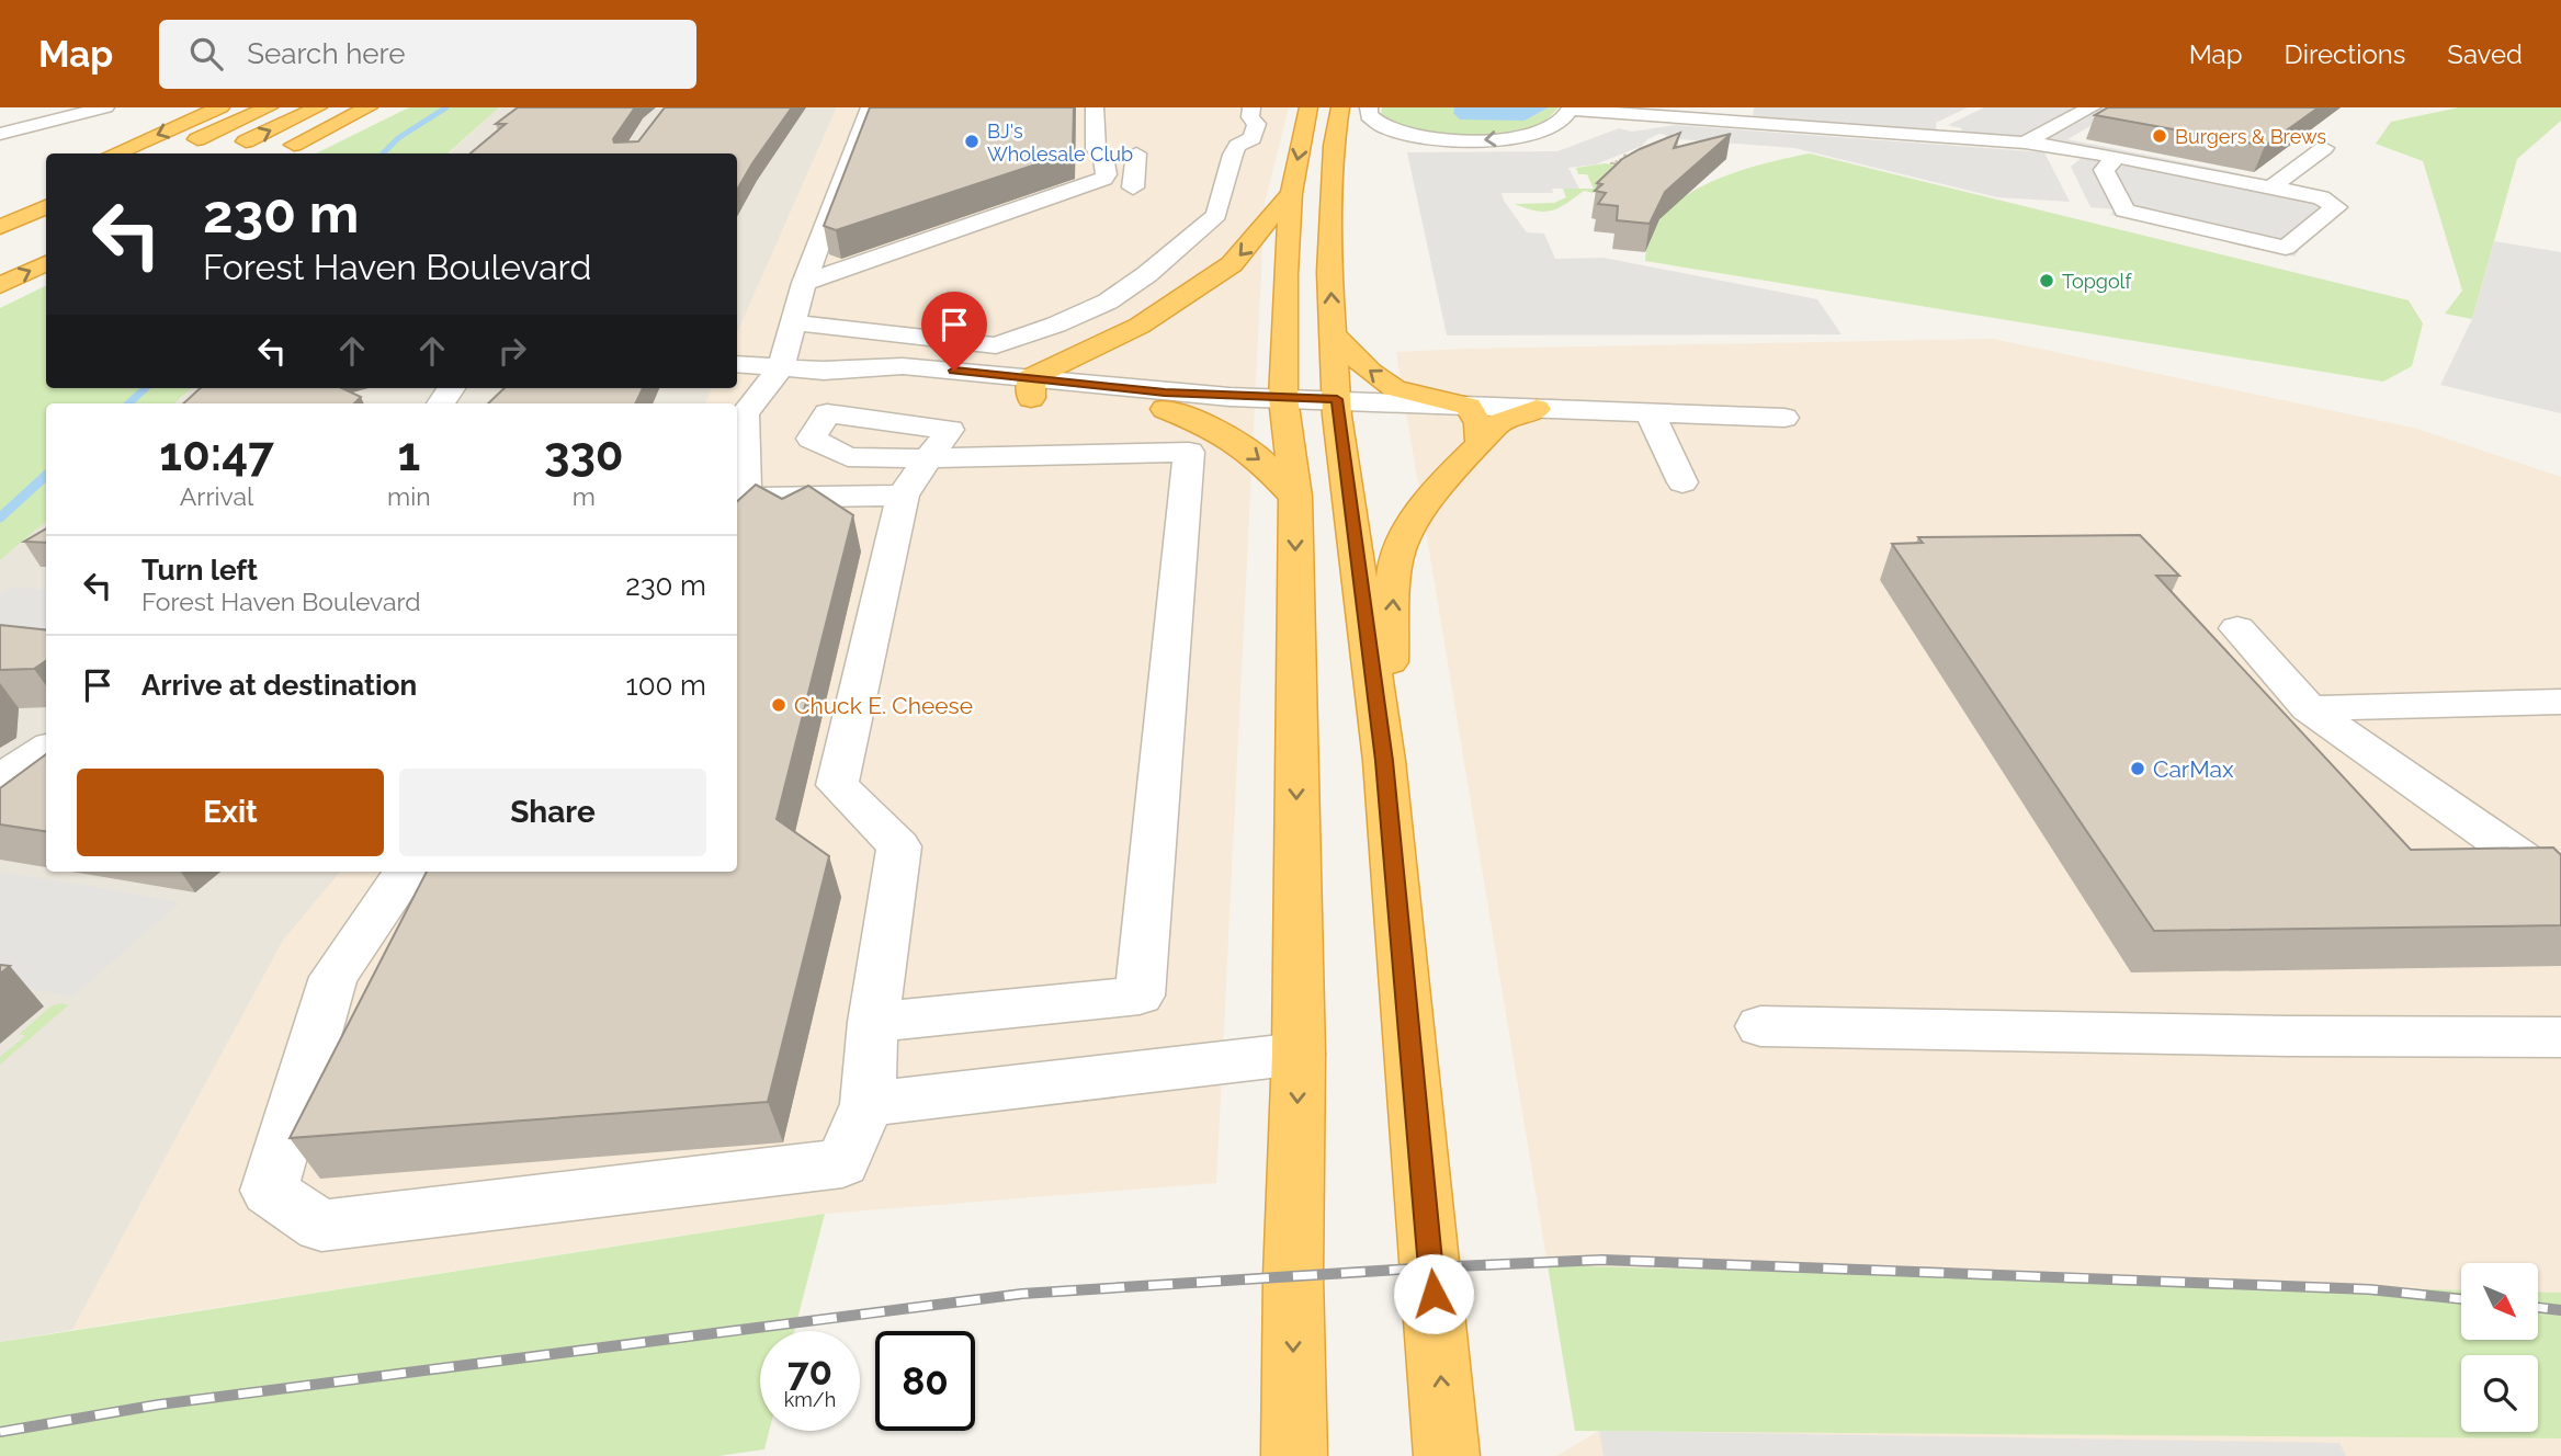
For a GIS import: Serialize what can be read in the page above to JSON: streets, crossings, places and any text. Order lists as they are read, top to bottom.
{
  "places": [
    "Burgers & Brews",
    "BJ's Wholesale Club",
    "Topgolf",
    "Chuck E. Cheese",
    "CarMax"
  ],
  "north": "bottom right",
  "page": {
    "header": "Map",
    "search": "Search here",
    "nav": ["Map", "Directions", "Saved"],
    "turn": ["230 m", "Forest Haven Boulevard"],
    "eta": [
      "10:47",
      "Arrival",
      "1",
      "min",
      "330",
      "m"
    ],
    "list": [
      {
        "name": "Turn left",
        "note": "Forest Haven Boulevard",
        "value": "230 m"
      },
      {
        "name": "Arrive at destination",
        "value": "100 m"
      }
    ],
    "buttons": ["Exit", "Share"],
    "speed": "70 km/h",
    "limit": "80"
  }
}
